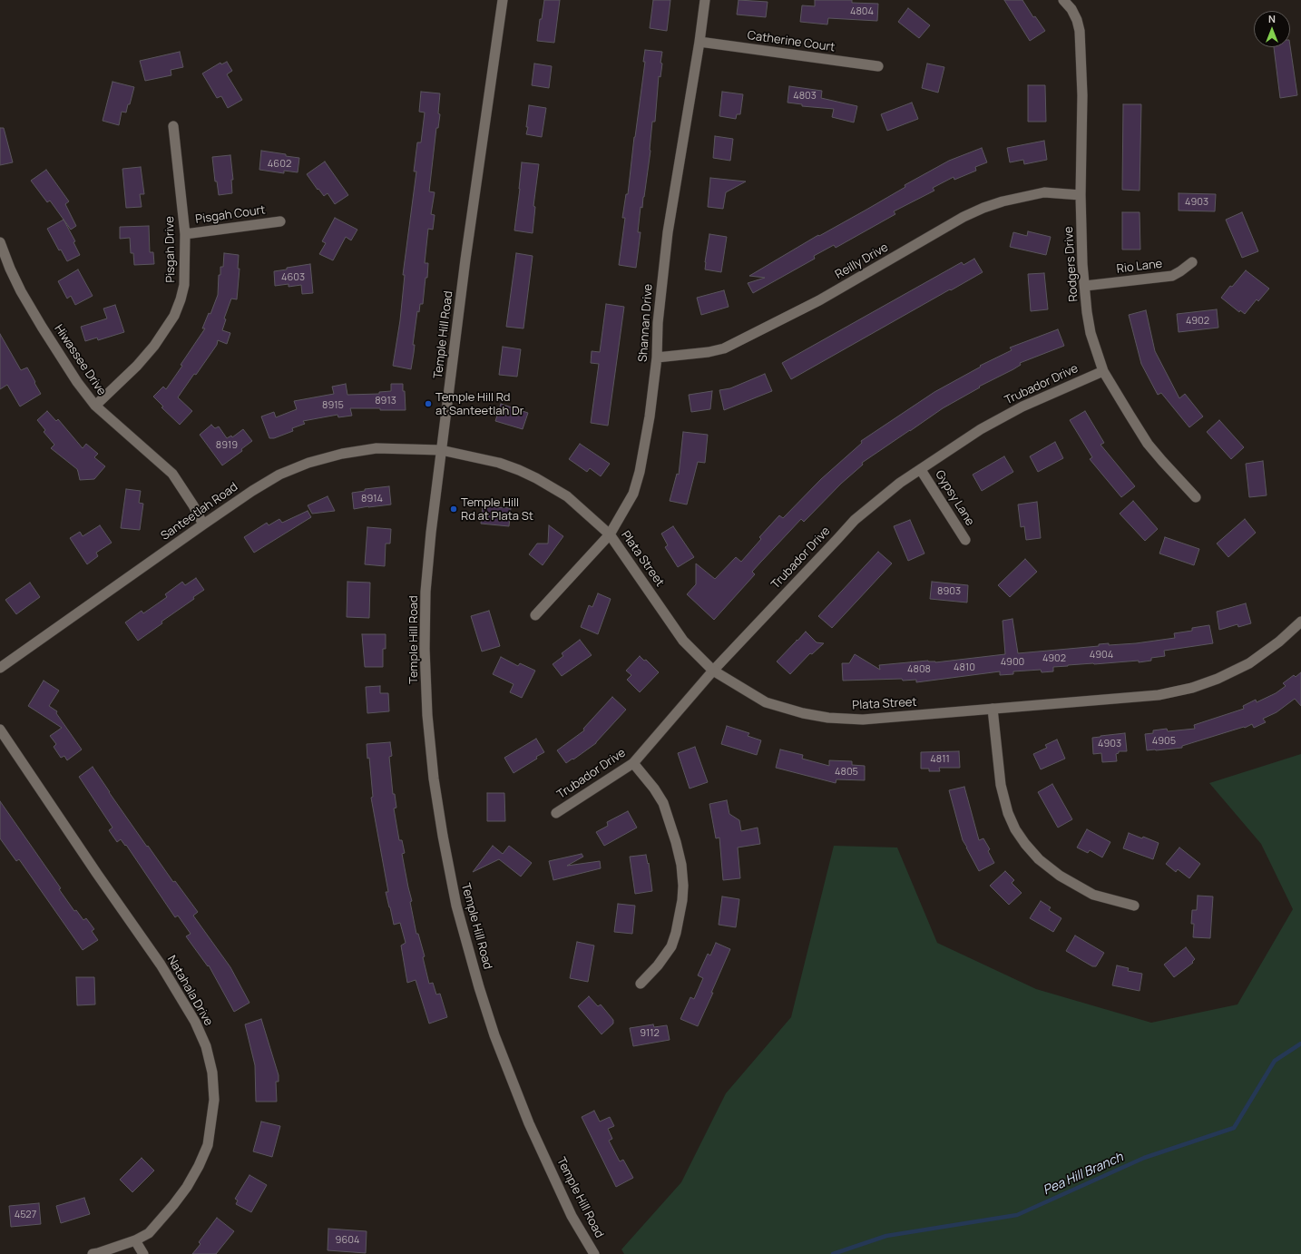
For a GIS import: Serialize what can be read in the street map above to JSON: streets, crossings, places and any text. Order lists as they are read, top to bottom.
{
  "streets": {
    "street": [
      "Catherine Court",
      "Pisgah Court",
      "Pisgah Drive",
      "Reilly Drive",
      "Rodgers Drive",
      "Rio Lane",
      "Shannan Drive",
      "Temple Hill Road",
      "Hiwassee Drive",
      "Trubador Drive",
      "Gypsy Lane",
      "Santeetlah Road",
      "Plata Street",
      "Natahala Drive"
    ]
  },
  "crossings": [
    ["Catherine Court", "Shannan Drive"],
    ["Pisgah Court", "Pisgah Drive"],
    ["Pisgah Drive", "Hiwassee Drive"],
    ["Reilly Drive", "Rodgers Drive"],
    ["Reilly Drive", "Shannan Drive"],
    ["Rodgers Drive", "Rio Lane"],
    ["Rodgers Drive", "Trubador Drive"],
    ["Shannan Drive", "Plata Street"],
    ["Temple Hill Road", "Santeetlah Road"],
    ["Temple Hill Road", "Plata Street"],
    ["Hiwassee Drive", "Santeetlah Road"],
    ["Trubador Drive", "Gypsy Lane"],
    ["Trubador Drive", "Plata Street"],
    ["Santeetlah Road", "Plata Street"]
  ],
  "water": ["Pea Hill Branch"],
  "places": ["Temple Hill Rd at Santeetlah Dr", "Temple Hill Rd at Plata St"],
  "house_numbers": [
    "4804",
    "4803",
    "4602",
    "4903",
    "4603",
    "4902",
    "8913",
    "8915",
    "8919",
    "8914",
    "8903",
    "4904",
    "4902",
    "4900",
    "4810",
    "4808",
    "4905",
    "4903",
    "4811",
    "4805",
    "9112",
    "4527",
    "9604"
  ],
  "north": "top"
}
